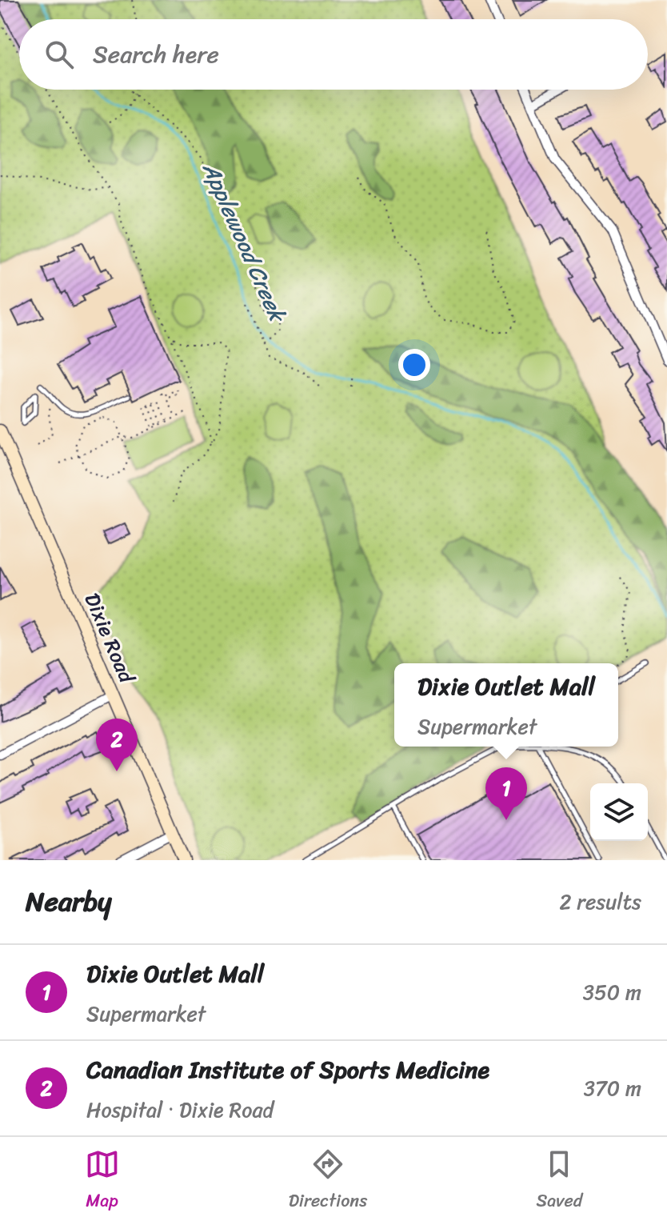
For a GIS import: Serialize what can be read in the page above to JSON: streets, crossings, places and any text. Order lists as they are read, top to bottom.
{
  "streets": {
    "main road": ["Dixie Road"]
  },
  "water": ["Applewood Creek"],
  "page": {
    "search": "Search here",
    "popup": ["Dixie Outlet Mall", "Supermarket"],
    "pins": ["2", "1"],
    "heading": ["Nearby", "2 results"],
    "list": [
      {
        "mark": "1",
        "name": "Dixie Outlet Mall",
        "note": "Supermarket",
        "value": "350 m"
      },
      {
        "mark": "2",
        "name": "Canadian Institute of Sports Medicine",
        "note": "Hospital · Dixie Road",
        "value": "370 m"
      }
    ],
    "nav": ["Map", "Directions", "Saved"]
  }
}
